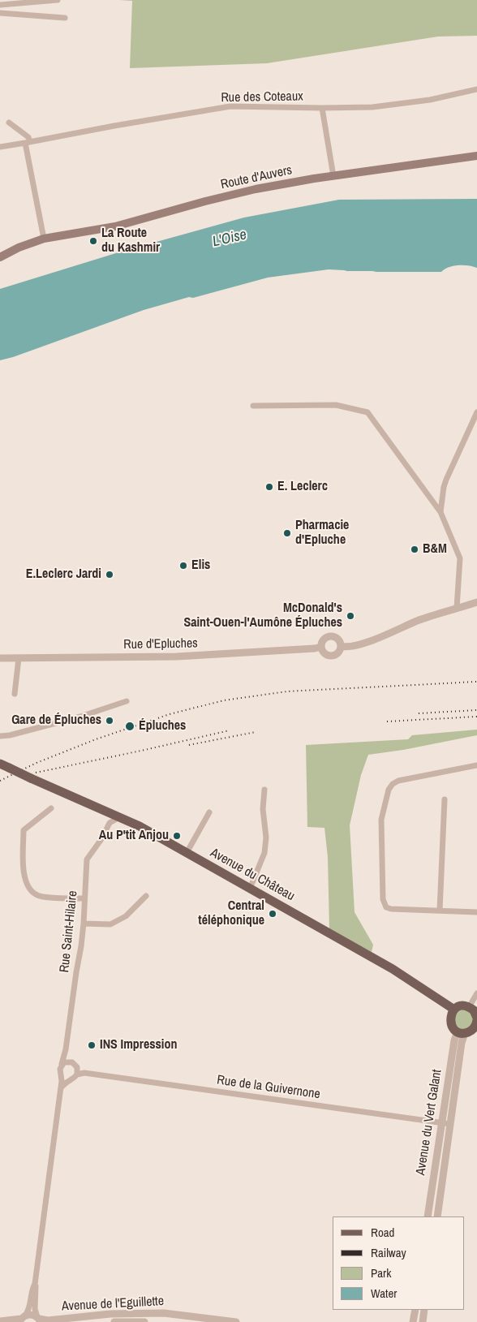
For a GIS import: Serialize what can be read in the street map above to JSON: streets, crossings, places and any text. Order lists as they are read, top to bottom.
{
  "streets": {
    "main road": ["Route d'Auvers", "Avenue du Château"],
    "street": [
      "Rue des Coteaux",
      "Rue d'Epluches",
      "Rue Saint-Hilaire",
      "Rue de la Guivernone",
      "Avenue du Vert Galant",
      "Avenue de l'Eguillette"
    ]
  },
  "crossings": [
    ["Avenue du Château", "Avenue du Vert Galant"],
    ["Rue Saint-Hilaire", "Rue de la Guivernone"],
    ["Rue Saint-Hilaire", "Avenue de l'Eguillette"],
    ["Rue de la Guivernone", "Avenue du Vert Galant"]
  ],
  "water": ["L'Oise"],
  "places": [
    "La Route du Kashmir",
    "E. Leclerc",
    "Pharmacie d'Epluche",
    "B&M",
    "Elis",
    "E.Leclerc Jardi",
    "McDonald's Saint-Ouen-l'Aumône Épluches",
    "Gare de Épluches",
    "Épluches",
    "Au P'tit Anjou",
    "Central téléphonique",
    "INS Impression"
  ],
  "legend": [
    "Road",
    "Railway",
    "Park",
    "Water"
  ]
}
